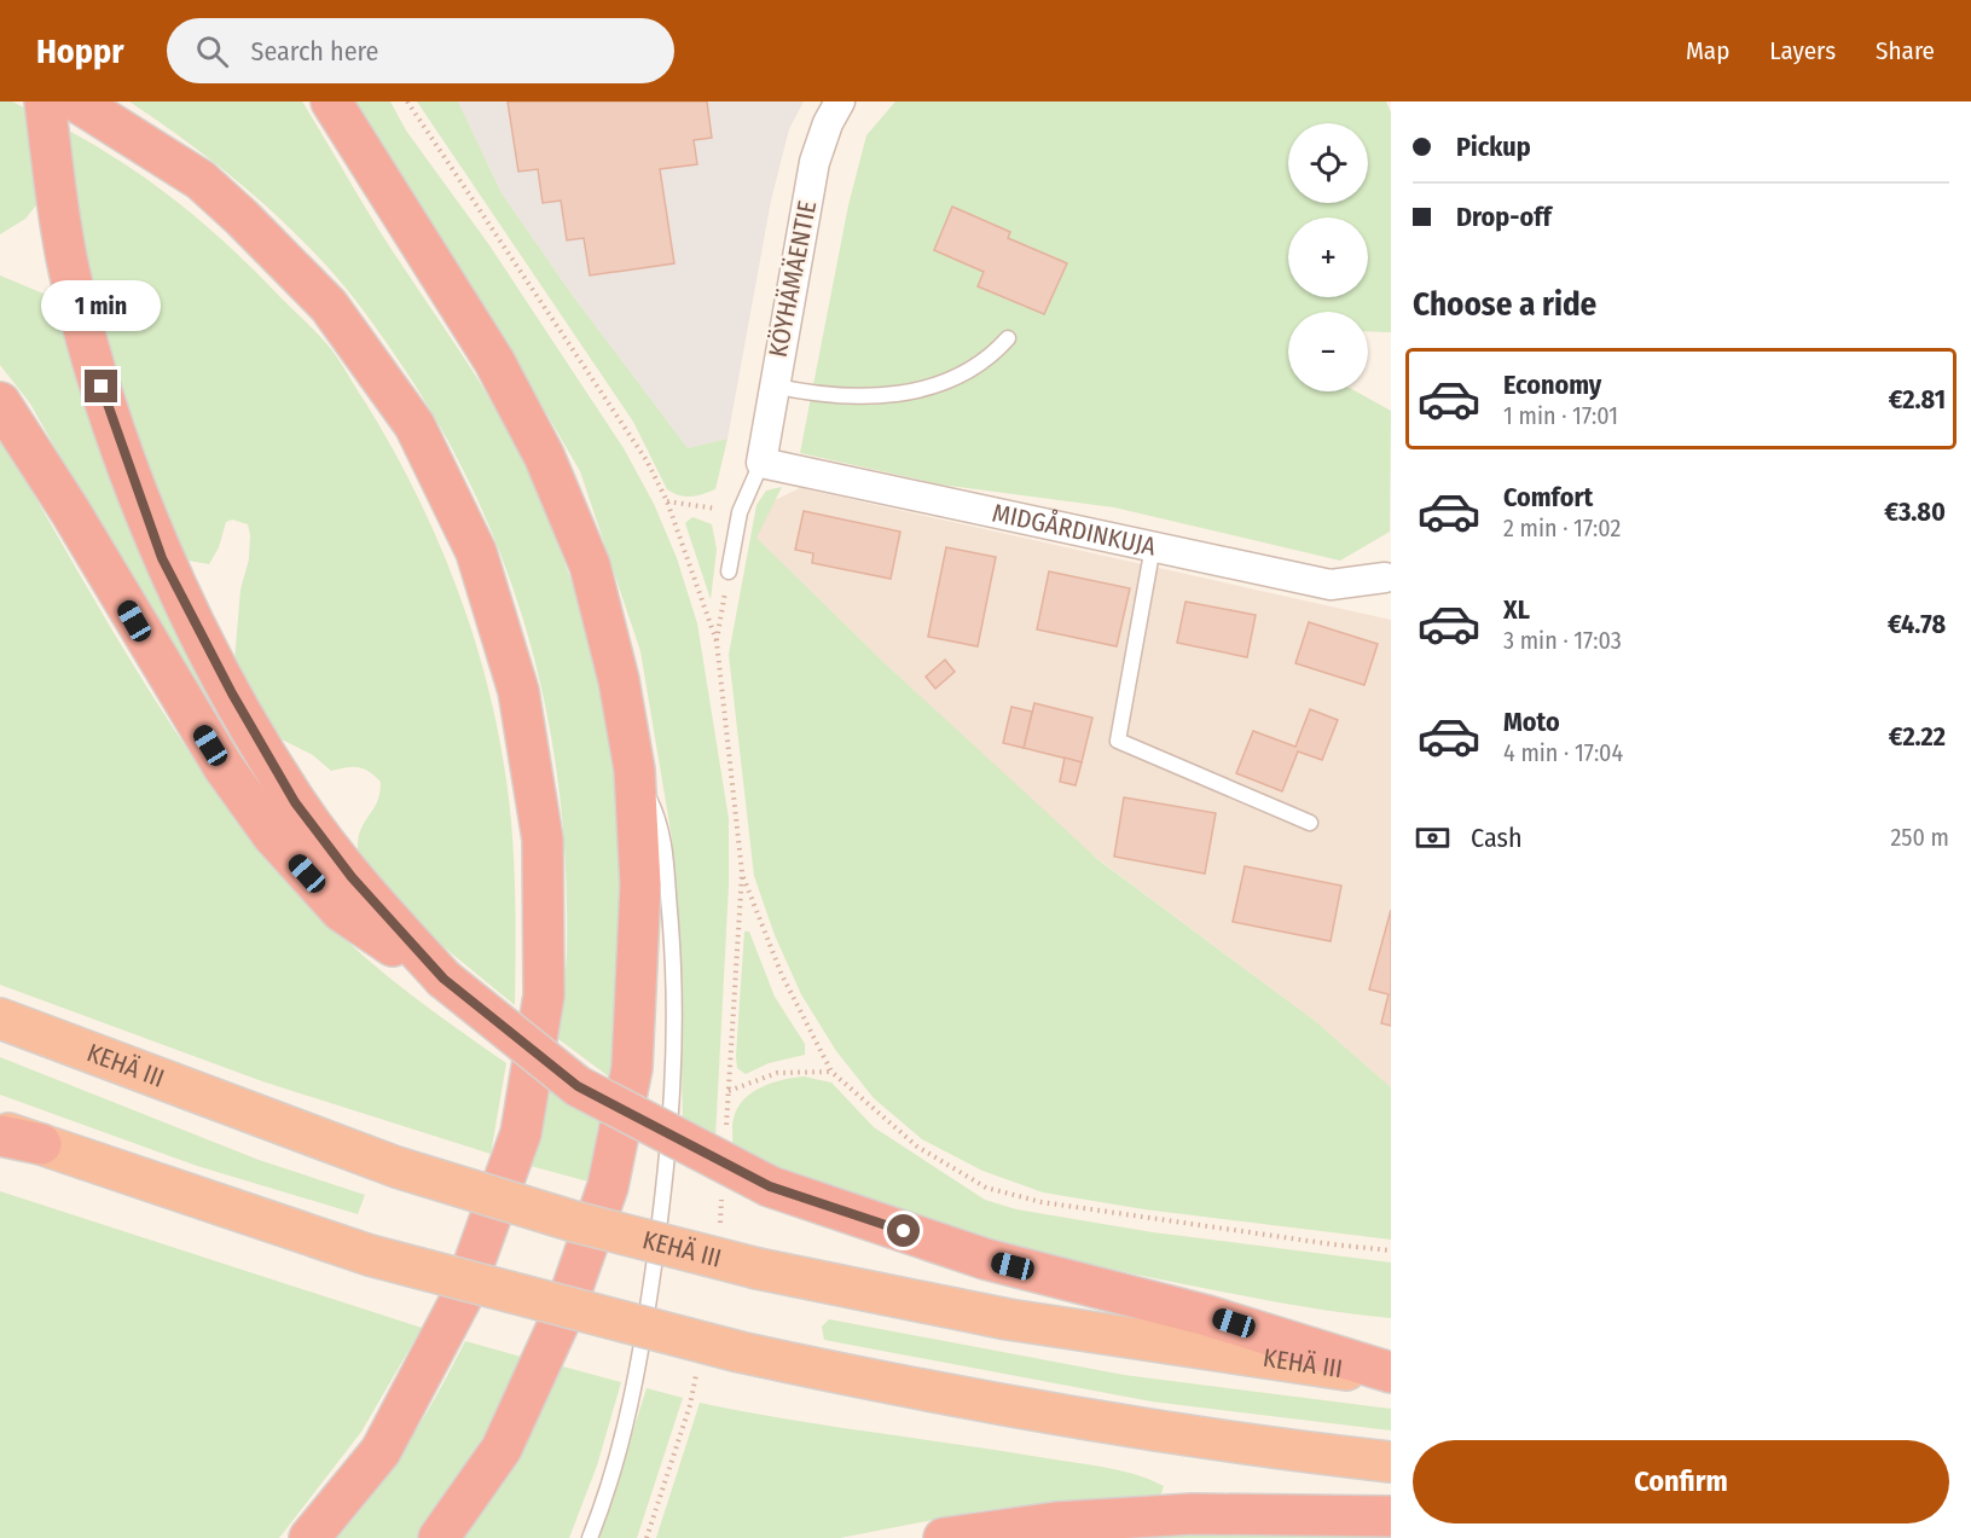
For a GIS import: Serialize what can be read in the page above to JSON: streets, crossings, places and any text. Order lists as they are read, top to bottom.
{
  "streets": {
    "highway": ["KEHÄ III"],
    "street": ["KÖYHÄMÄENTIE", "MIDGÅRDINKUJA"]
  },
  "crossings": [
    ["KÖYHÄMÄENTIE", "MIDGÅRDINKUJA"]
  ],
  "page": {
    "header": "Hoppr",
    "search": "Search here",
    "nav": ["Map", "Layers", "Share"],
    "banner": ["Pickup", "Drop-off"],
    "map_buttons": ["+", "−"],
    "heading": "Choose a ride",
    "bubble": "1 min",
    "list": [
      {
        "name": "Economy",
        "note": "1 min · 17:01",
        "value": "€2.81"
      },
      {
        "name": "Comfort",
        "note": "2 min · 17:02",
        "value": "€3.80"
      },
      {
        "name": "XL",
        "note": "3 min · 17:03",
        "value": "€4.78"
      },
      {
        "name": "Moto",
        "note": "4 min · 17:04",
        "value": "€2.22"
      }
    ],
    "pay": ["Cash", "250 m"],
    "buttons": "Confirm"
  }
}
